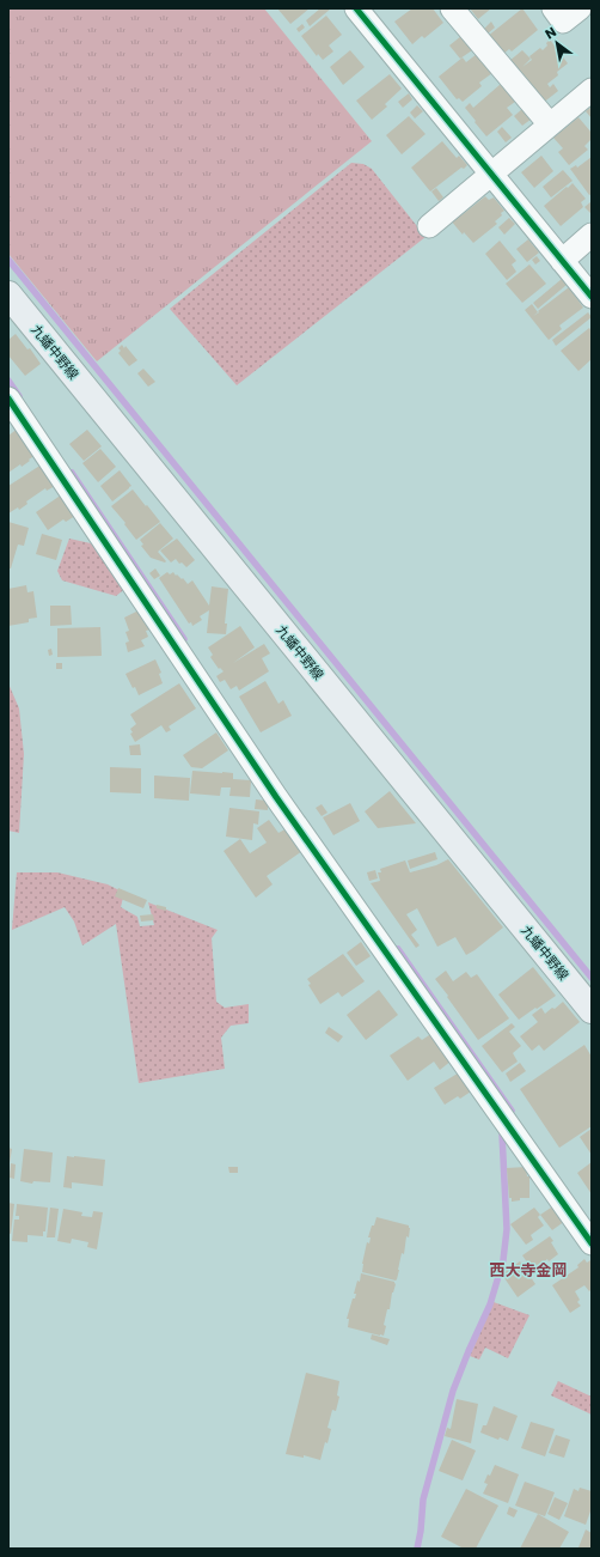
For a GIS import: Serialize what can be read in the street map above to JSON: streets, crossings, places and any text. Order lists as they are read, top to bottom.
{
  "streets": {
    "main road": ["九蟠中野線"]
  },
  "districts": ["西大寺金岡"],
  "north": "top left"
}
